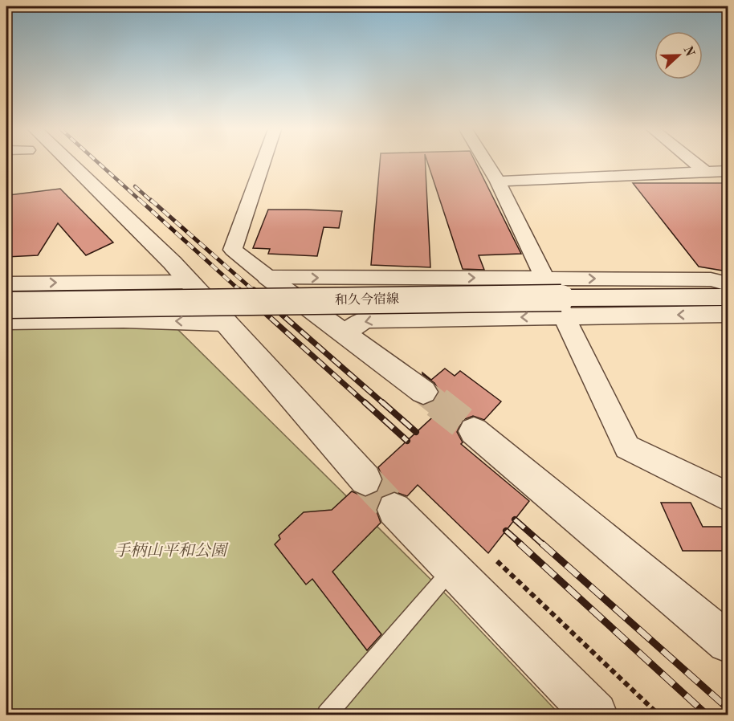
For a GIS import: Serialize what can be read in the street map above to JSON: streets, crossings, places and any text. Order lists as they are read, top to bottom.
{
  "streets": {
    "street": ["和久今宿線"]
  },
  "parks": ["手柄山平和公園"],
  "north": "right"
}
